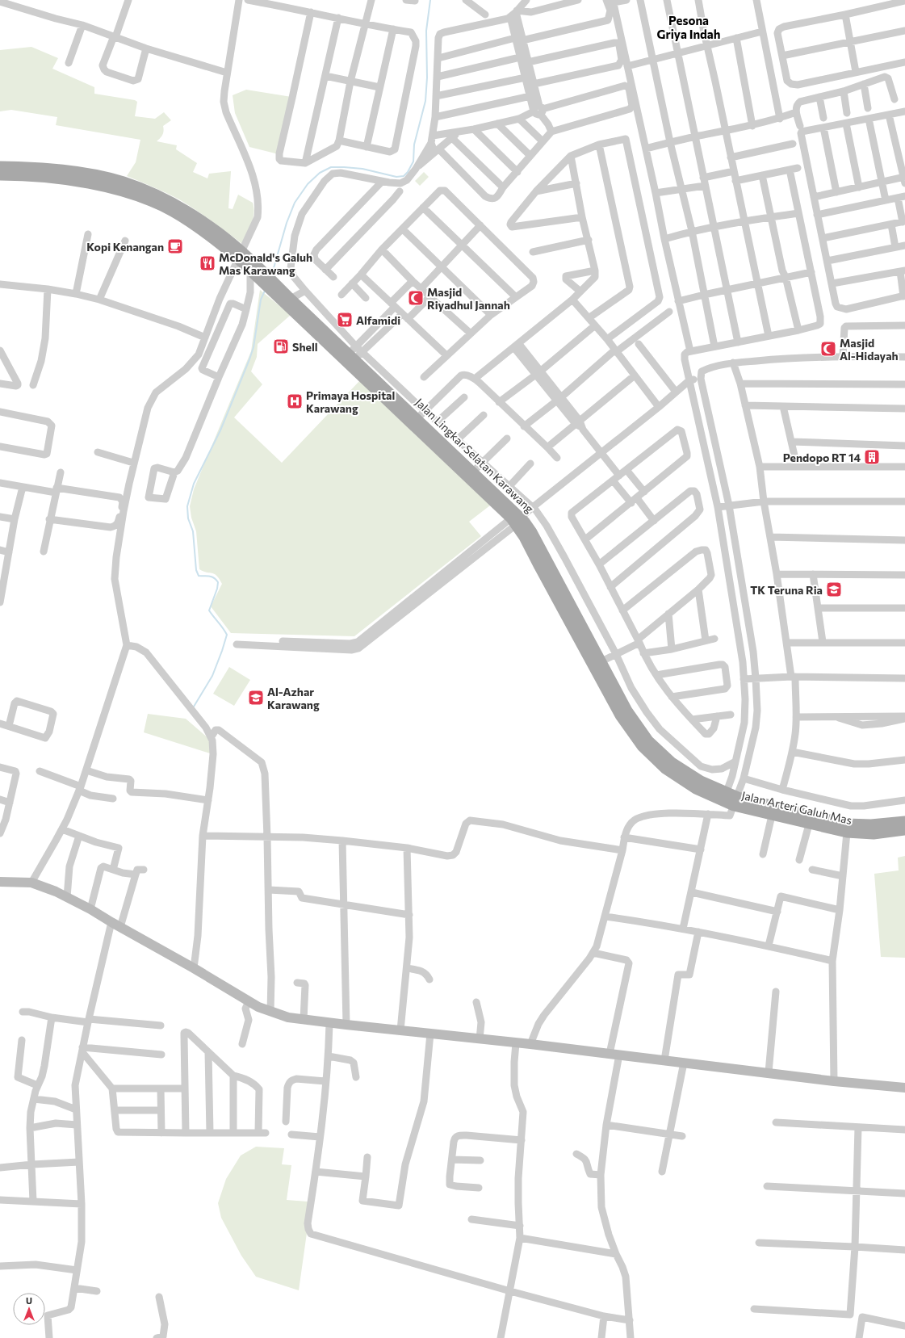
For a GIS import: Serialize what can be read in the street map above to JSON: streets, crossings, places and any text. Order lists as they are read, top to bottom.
{
  "streets": {
    "main road": ["Jalan Lingkar Selatan Karawang", "Jalan Arteri Galuh Mas"]
  },
  "crossings": [
    ["Jalan Lingkar Selatan Karawang", "Jalan Arteri Galuh Mas"]
  ],
  "districts": ["Pesona Griya Indah"],
  "places": {
    "cafe": ["Kopi Kenangan"],
    "restaurant": ["McDonald's Galuh Mas Karawang"],
    "mosque": ["Masjid Riyadhul Jannah", "Masjid Al-Hidayah"],
    "supermarket": ["Alfamidi"],
    "fuel station": ["Shell"],
    "hospital": ["Primaya Hospital Karawang"],
    "building": ["Pendopo RT 14"],
    "school or university": ["TK Teruna Ria", "Al-Azhar Karawang"]
  },
  "north": "top"
}
